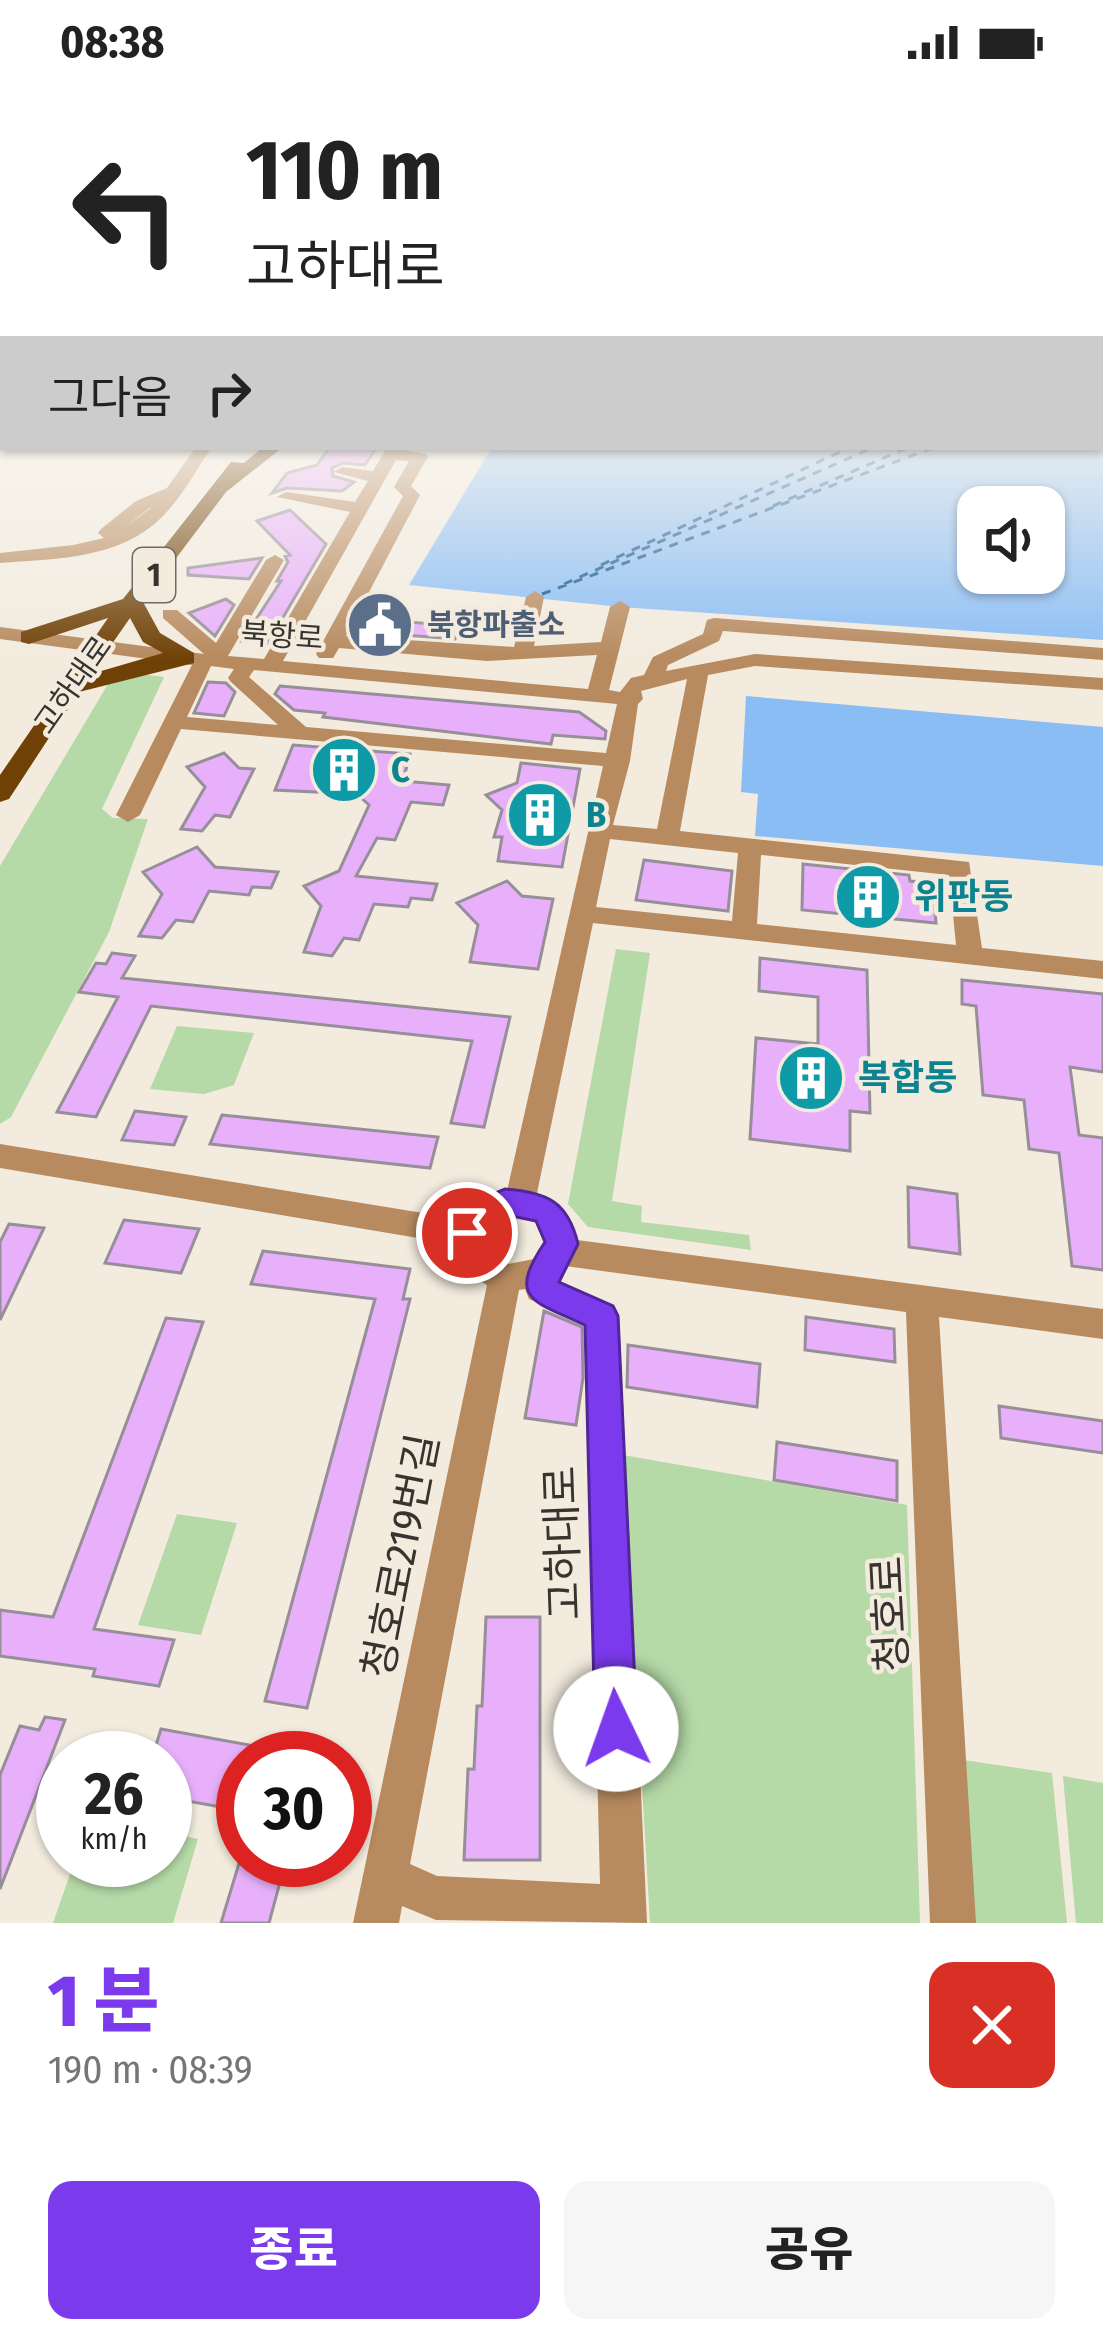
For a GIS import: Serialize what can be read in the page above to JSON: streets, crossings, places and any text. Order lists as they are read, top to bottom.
{
  "streets": {
    "main road": ["1", "고하대로"],
    "street": ["북항로", "청호로219번길", "청호로"]
  },
  "crossings": [
    ["북항로", "고하대로"],
    ["고하대로", "청호로219번길"]
  ],
  "places": {
    "public building": ["북항파출소"],
    "building": [
      "C",
      "B",
      "위판동",
      "복합동"
    ]
  },
  "page": {
    "status": "08:38",
    "turn": ["110 m", "고하대로"],
    "then": "그다음",
    "speed": "26 km/h",
    "limit": "30",
    "heading": ["1 분", "190 m · 08:39"],
    "buttons": ["종료", "공유"]
  }
}
